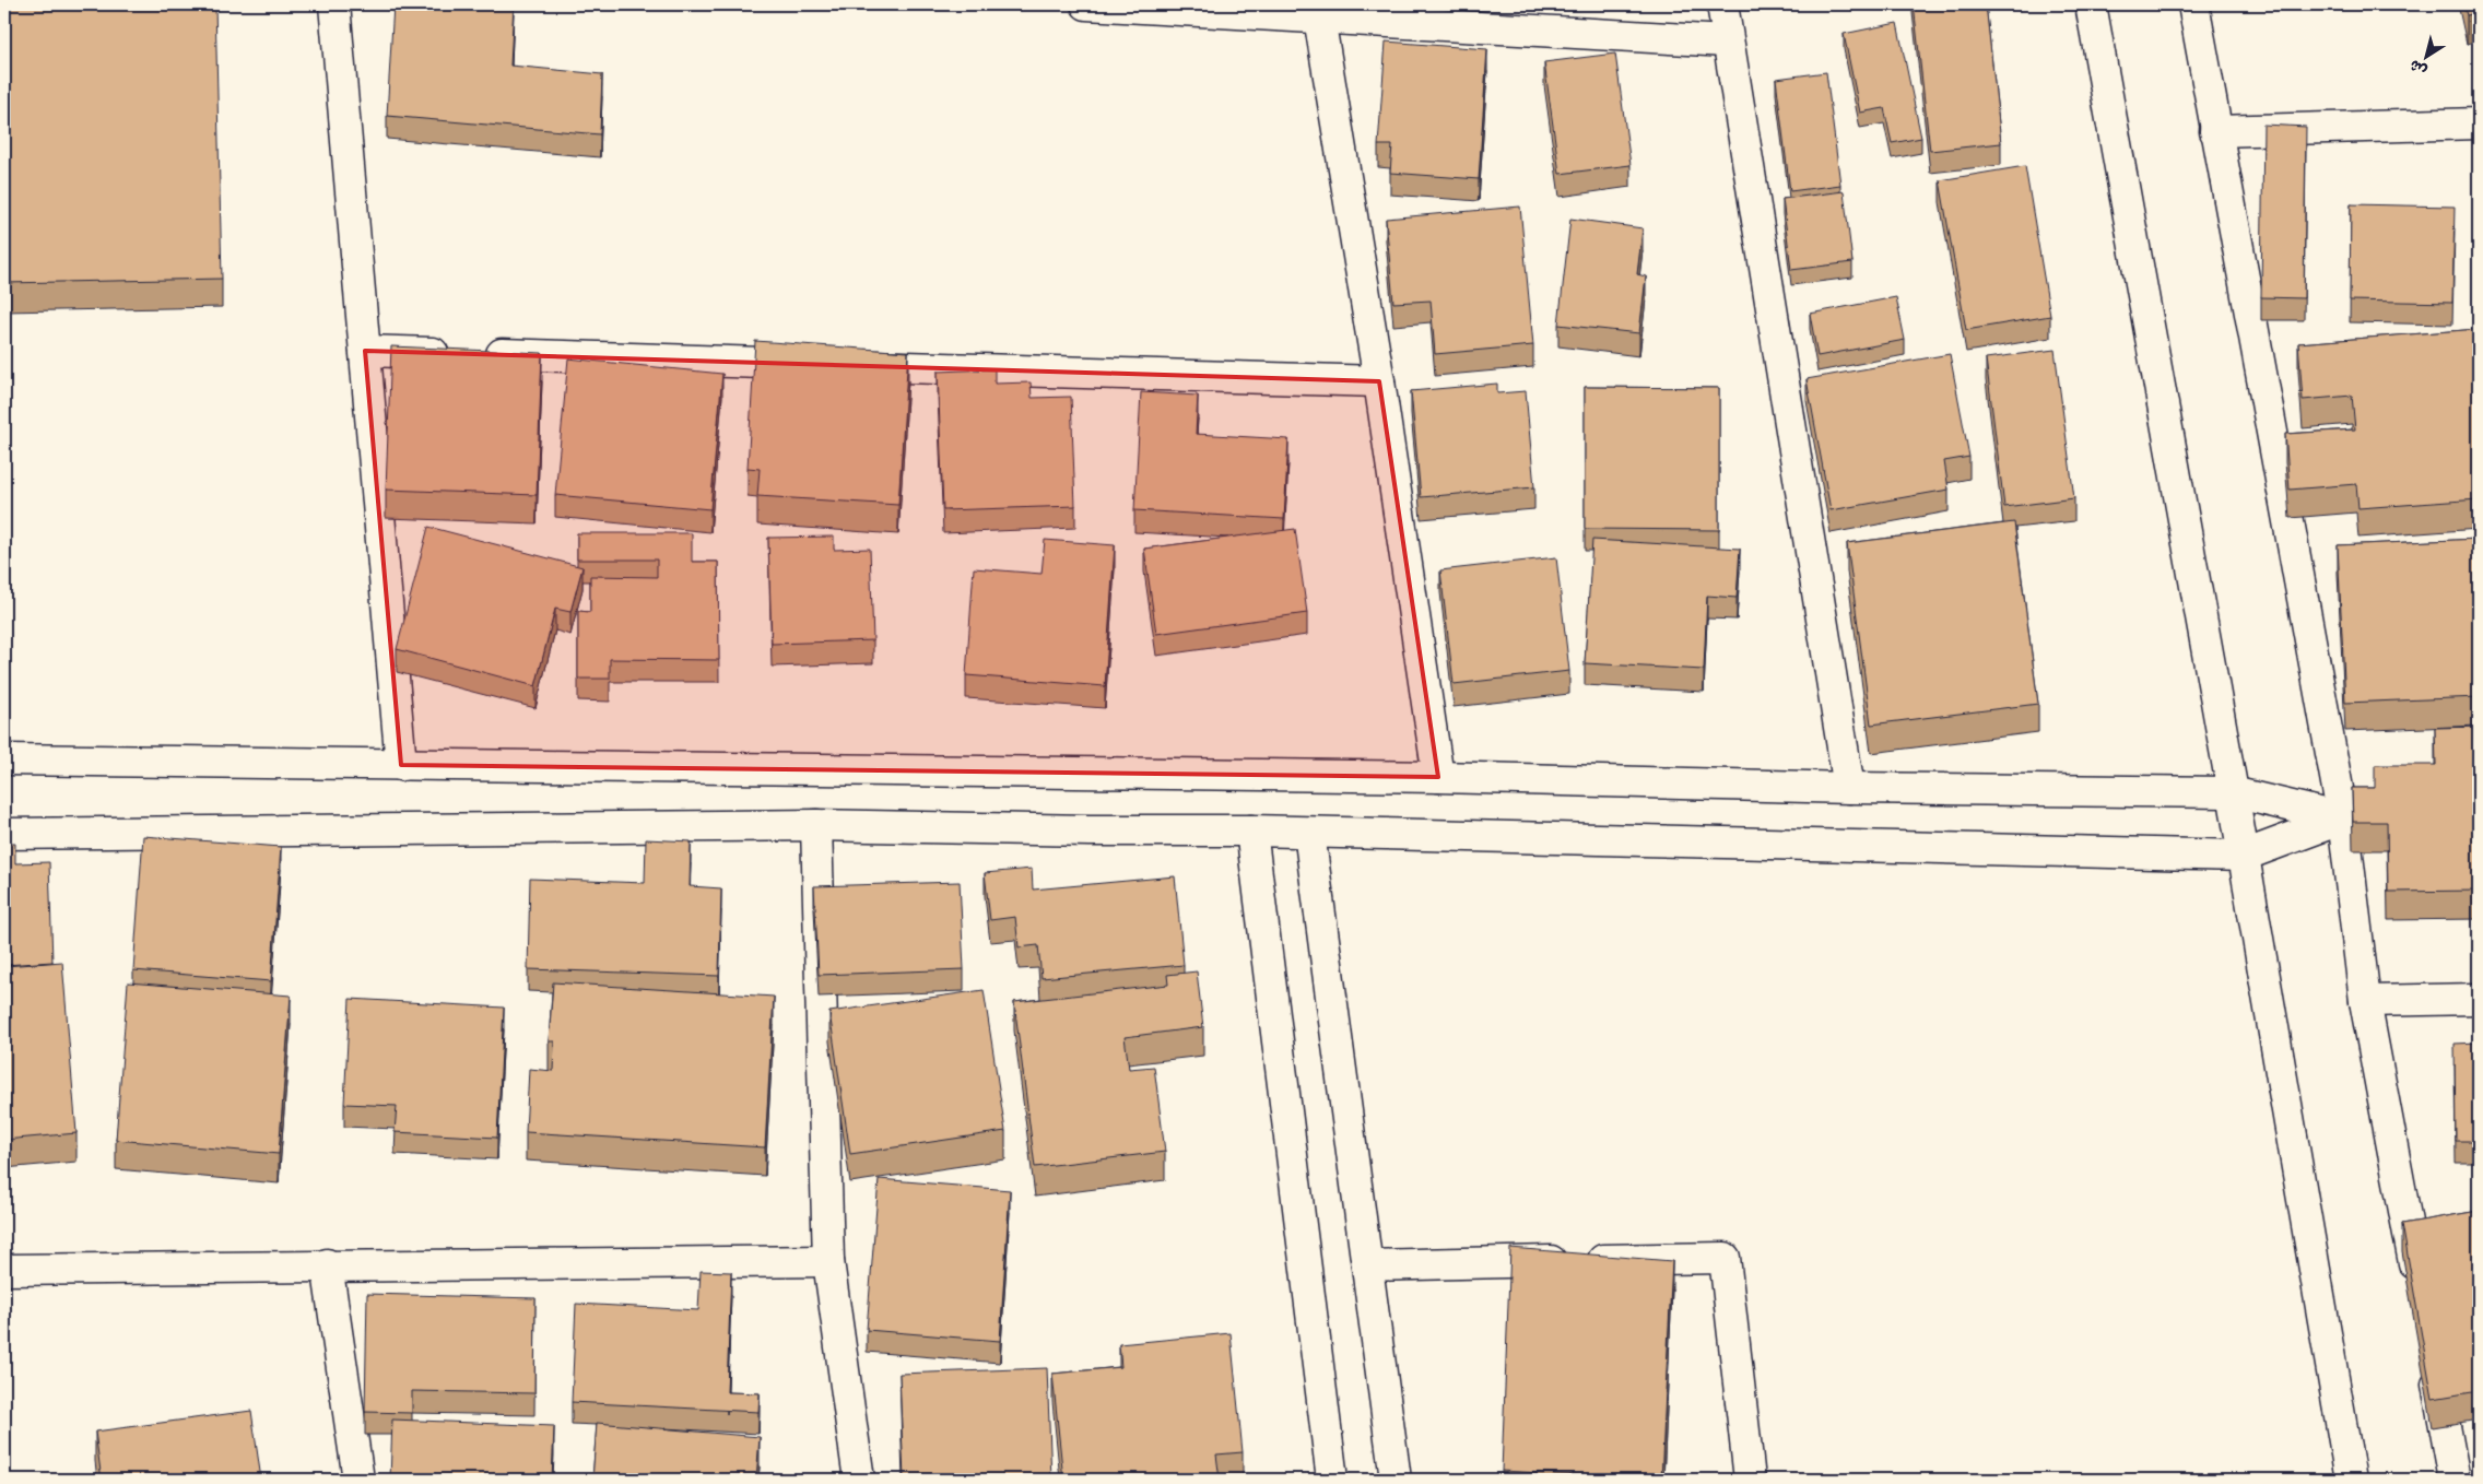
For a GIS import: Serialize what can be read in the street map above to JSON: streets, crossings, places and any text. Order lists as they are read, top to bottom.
{
  "north": "bottom left"
}
